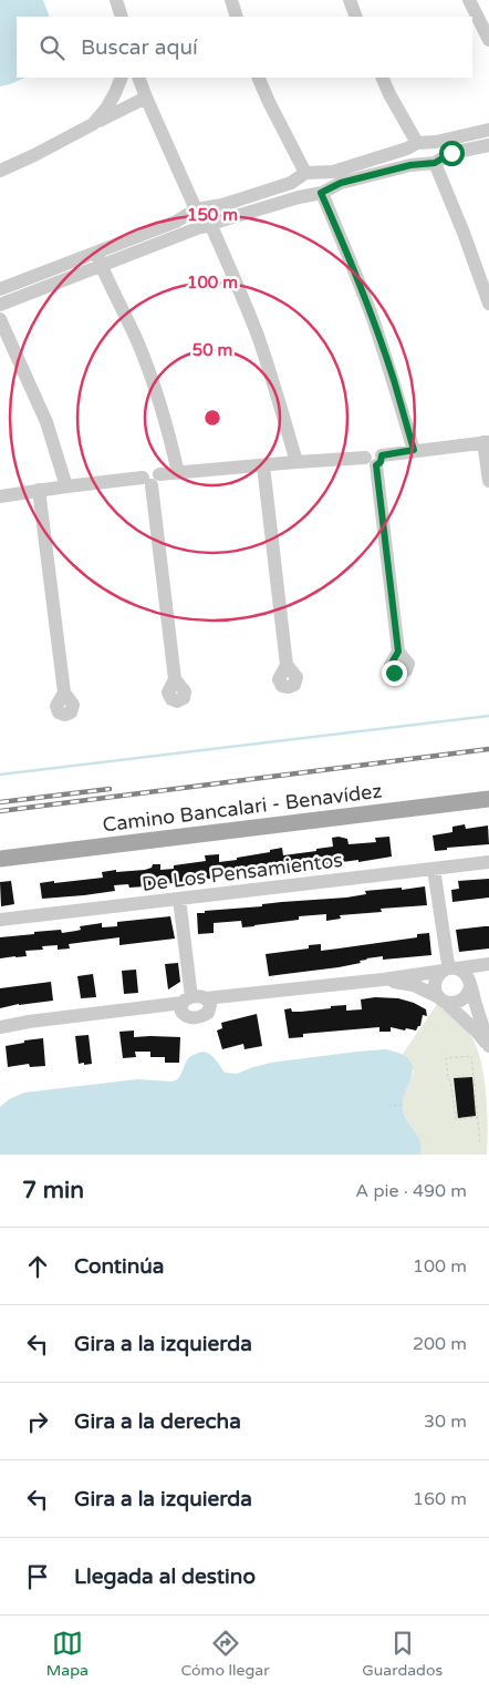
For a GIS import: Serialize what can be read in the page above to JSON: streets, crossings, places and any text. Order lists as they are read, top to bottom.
{
  "streets": {
    "main road": ["Camino Bancalari - Benavídez"],
    "street": ["De Los Pensamientos"]
  },
  "page": {
    "search": "Buscar aquí",
    "heading": ["7 min", "A pie · 490 m"],
    "list": [
      ["Continúa", "100 m"],
      ["Gira a la izquierda", "200 m"],
      ["Gira a la derecha", "30 m"],
      ["Gira a la izquierda", "160 m"],
      "Llegada al destino"
    ],
    "nav": ["Mapa", "Cómo llegar", "Guardados"]
  },
  "rings": ["150 m", "100 m", "50 m"]
}
